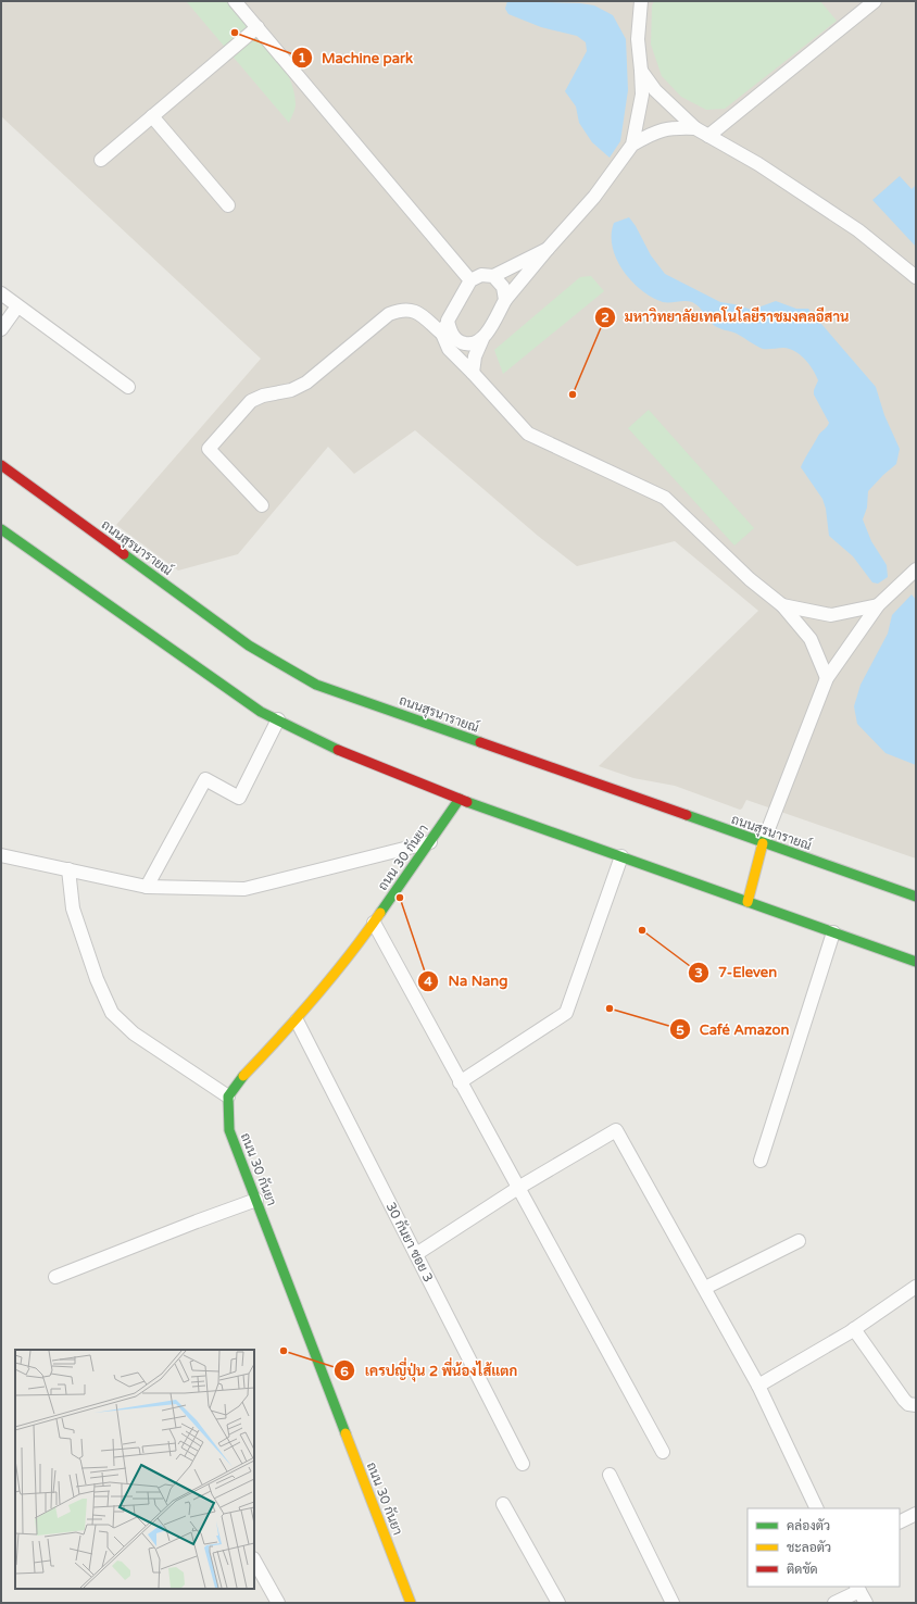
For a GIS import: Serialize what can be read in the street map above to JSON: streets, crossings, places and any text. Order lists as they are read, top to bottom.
{
  "streets": {
    "main road": ["ถนนสุรนารายณ์", "ถนน 30 กันยา"],
    "street": ["30 กันยา ซอย 3"]
  },
  "crossings": [
    ["ถนน 30 กันยา", "30 กันยา ซอย 3"]
  ],
  "places": [
    "Machine park",
    "มหาวิทยาลัยเทคโนโลยีราชมงคลอีสาน",
    "Na Nang",
    "7-Eleven",
    "Café Amazon",
    "เครปญี่ปุ่น 2 พี่น้องไส้แตก"
  ],
  "legend": ["คล่องตัว", "ชะลอตัว", "ติดขัด"]
}
